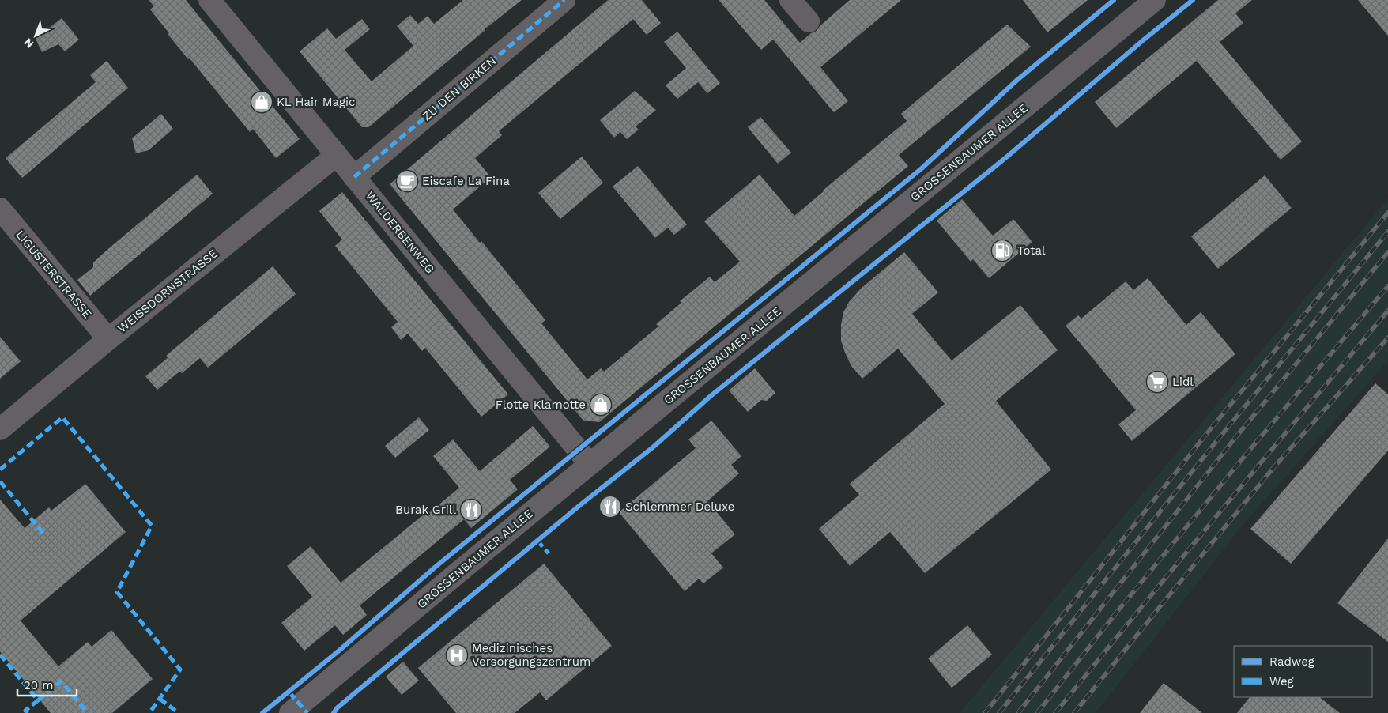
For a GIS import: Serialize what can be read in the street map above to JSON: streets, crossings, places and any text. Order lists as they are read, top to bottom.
{
  "streets": {
    "main road": ["GROSSENBAUMER ALLEE"],
    "street": [
      "ZU DEN BIRKEN",
      "WALDERBENWEG",
      "LIGUSTERSTRASSE",
      "WEISSDORNSTRASSE"
    ]
  },
  "crossings": [
    ["ZU DEN BIRKEN", "WALDERBENWEG"],
    ["GROSSENBAUMER ALLEE", "WALDERBENWEG"],
    ["WALDERBENWEG", "WEISSDORNSTRASSE"],
    ["LIGUSTERSTRASSE", "WEISSDORNSTRASSE"]
  ],
  "places": {
    "shop": ["KL Hair Magic", "Flotte Klamotte"],
    "cafe": ["Eiscafe La Fina"],
    "fuel station": ["Total"],
    "supermarket": ["Lidl"],
    "restaurant": ["Schlemmer Deluxe", "Burak Grill"],
    "hospital": ["Medizinisches Versorgungszentrum"]
  },
  "legend": ["Radweg", "Weg"],
  "scale_bar": "20 m",
  "north": "bottom left"
}
